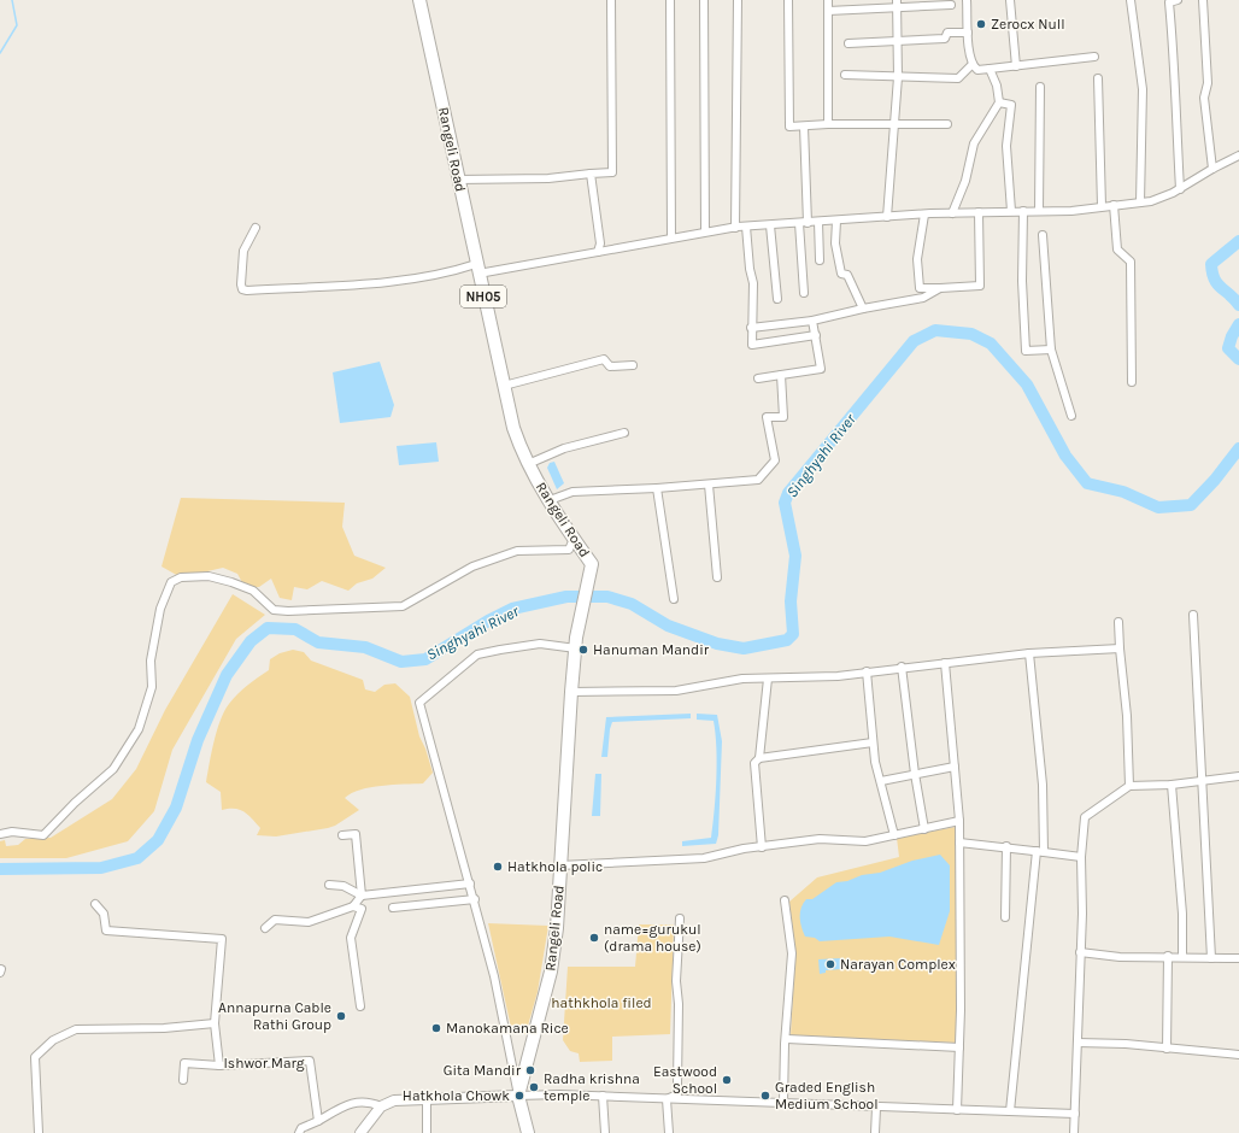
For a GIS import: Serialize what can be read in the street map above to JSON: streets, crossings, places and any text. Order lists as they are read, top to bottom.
{
  "streets": {
    "main road": ["Rangeli Road", "NH05"],
    "street": ["Ishwor Marg"]
  },
  "water": ["Singhyahi River"],
  "parks": ["hathkhola filed"],
  "places": [
    "Zerocx Null",
    "Hanuman Mandir",
    "Hatkhola polic",
    "name=gurukul (drama house)",
    "Narayan Complex",
    "Annapurna Cable Rathi Group",
    "Manokamana Rice",
    "Gita Mandir",
    "Eastwood School",
    "Radha krishna temple",
    "Hatkhola Chowk",
    "Graded English Medium School"
  ]
}
